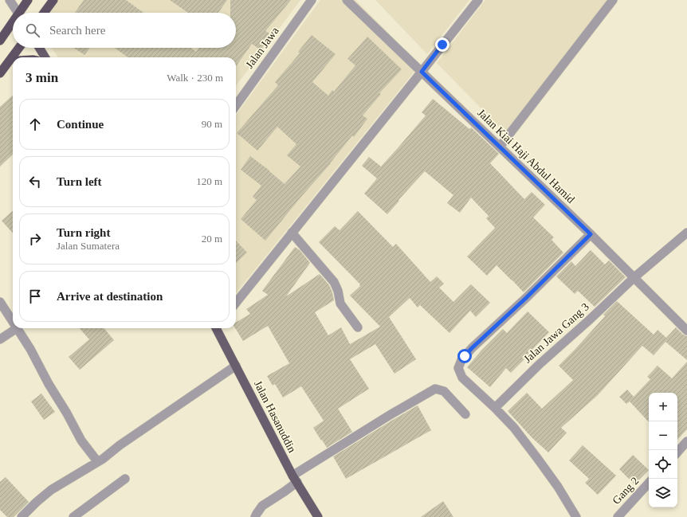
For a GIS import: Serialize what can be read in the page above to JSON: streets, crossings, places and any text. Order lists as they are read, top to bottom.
{
  "streets": {
    "main road": ["Jalan Hasanuddin"],
    "street": [
      "Jalan Jawa",
      "Jalan Kiai Haji Abdul Hamid",
      "Jalan Jawa Gang 3",
      "Gang 2"
    ]
  },
  "crossings": [
    ["Jalan Kiai Haji Abdul Hamid", "Jalan Jawa Gang 3"]
  ],
  "page": {
    "search": "Search here",
    "heading": ["3 min", "Walk · 230 m"],
    "list": [
      ["Continue", "90 m"],
      ["Turn left", "120 m"],
      ["Turn right", "Jalan Sumatera", "20 m"],
      "Arrive at destination"
    ],
    "map_buttons": ["+", "−"]
  }
}
